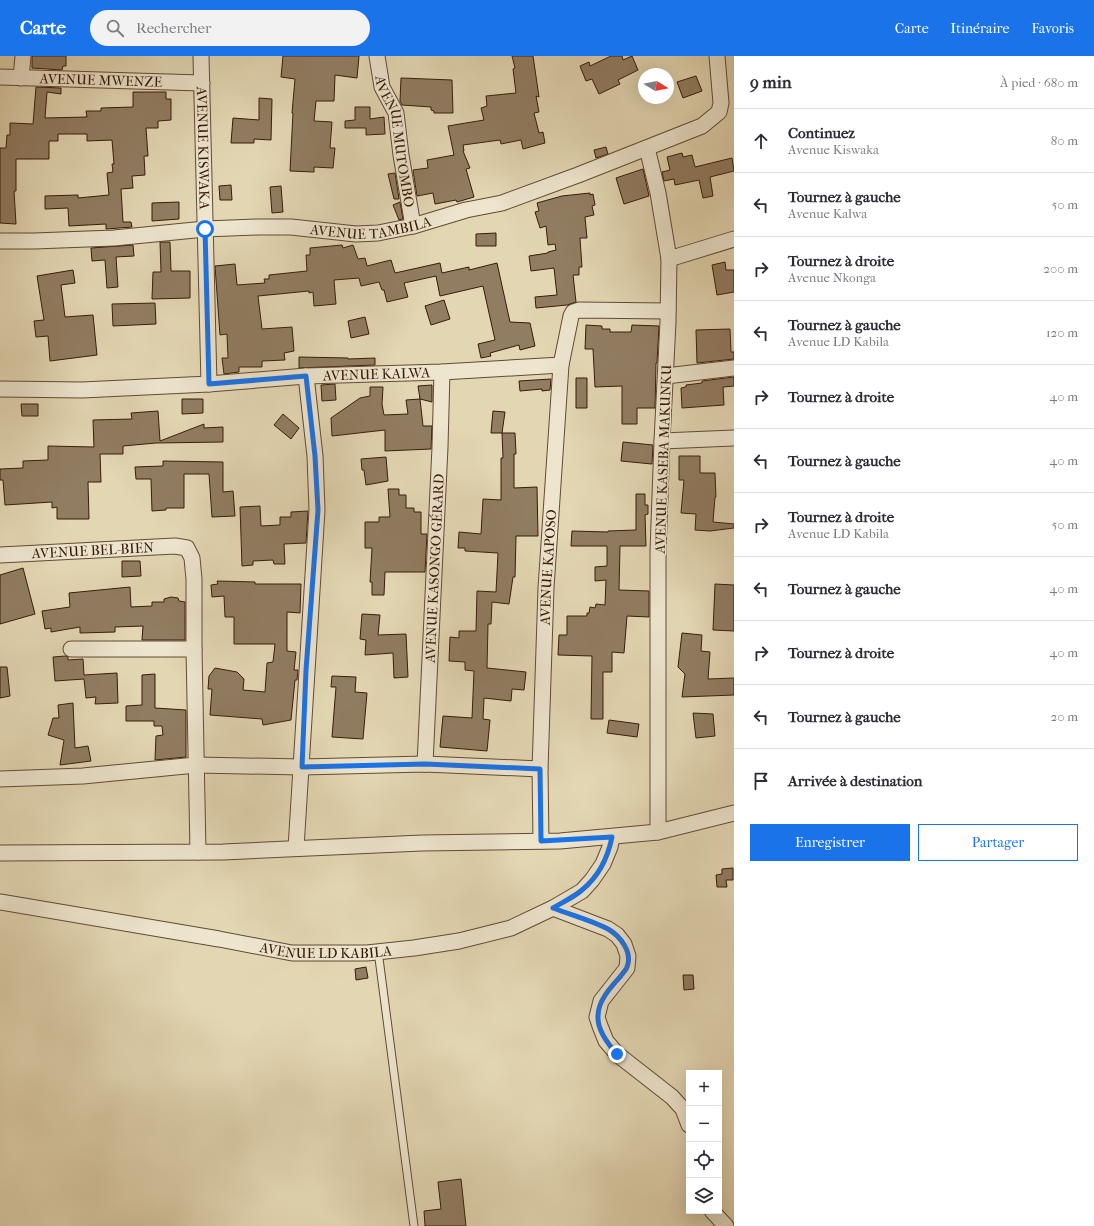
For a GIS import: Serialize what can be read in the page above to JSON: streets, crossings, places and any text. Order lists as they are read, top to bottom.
{
  "streets": {
    "street": [
      "AVENUE MWENZE",
      "AVENUE MUTOMBO",
      "AVENUE KISWAKA",
      "AVENUE TAMBILA",
      "AVENUE KALWA",
      "AVENUE KASEBA MAKUNKU",
      "AVENUE BEL-BIEN",
      "AVENUE KAPOSO",
      "AVENUE KASONGO GÉRARD",
      "AVENUE LD KABILA"
    ]
  },
  "crossings": [
    ["AVENUE MWENZE", "AVENUE KISWAKA"],
    ["AVENUE MUTOMBO", "AVENUE TAMBILA"],
    ["AVENUE KISWAKA", "AVENUE TAMBILA"],
    ["AVENUE KISWAKA", "AVENUE KALWA"],
    ["AVENUE TAMBILA", "AVENUE KASEBA MAKUNKU"],
    ["AVENUE KALWA", "AVENUE KAPOSO"],
    ["AVENUE KALWA", "AVENUE KASONGO GÉRARD"],
    ["AVENUE KASEBA MAKUNKU", "AVENUE KAPOSO"]
  ],
  "north": "right",
  "page": {
    "header": "Carte",
    "search": "Rechercher",
    "nav": ["Carte", "Itinéraire", "Favoris"],
    "heading": ["9 min", "À pied · 680 m"],
    "list": [
      ["Continuez", "Avenue Kiswaka", "80 m"],
      ["Tournez à gauche", "Avenue Kalwa", "50 m"],
      ["Tournez à droite", "Avenue Nkonga", "200 m"],
      ["Tournez à gauche", "Avenue LD Kabila", "120 m"],
      ["Tournez à droite", "40 m"],
      ["Tournez à gauche", "40 m"],
      ["Tournez à droite", "Avenue LD Kabila", "50 m"],
      ["Tournez à gauche", "40 m"],
      ["Tournez à droite", "40 m"],
      ["Tournez à gauche", "20 m"],
      "Arrivée à destination"
    ],
    "buttons": ["Enregistrer", "Partager"],
    "map_buttons": ["+", "−"]
  }
}
